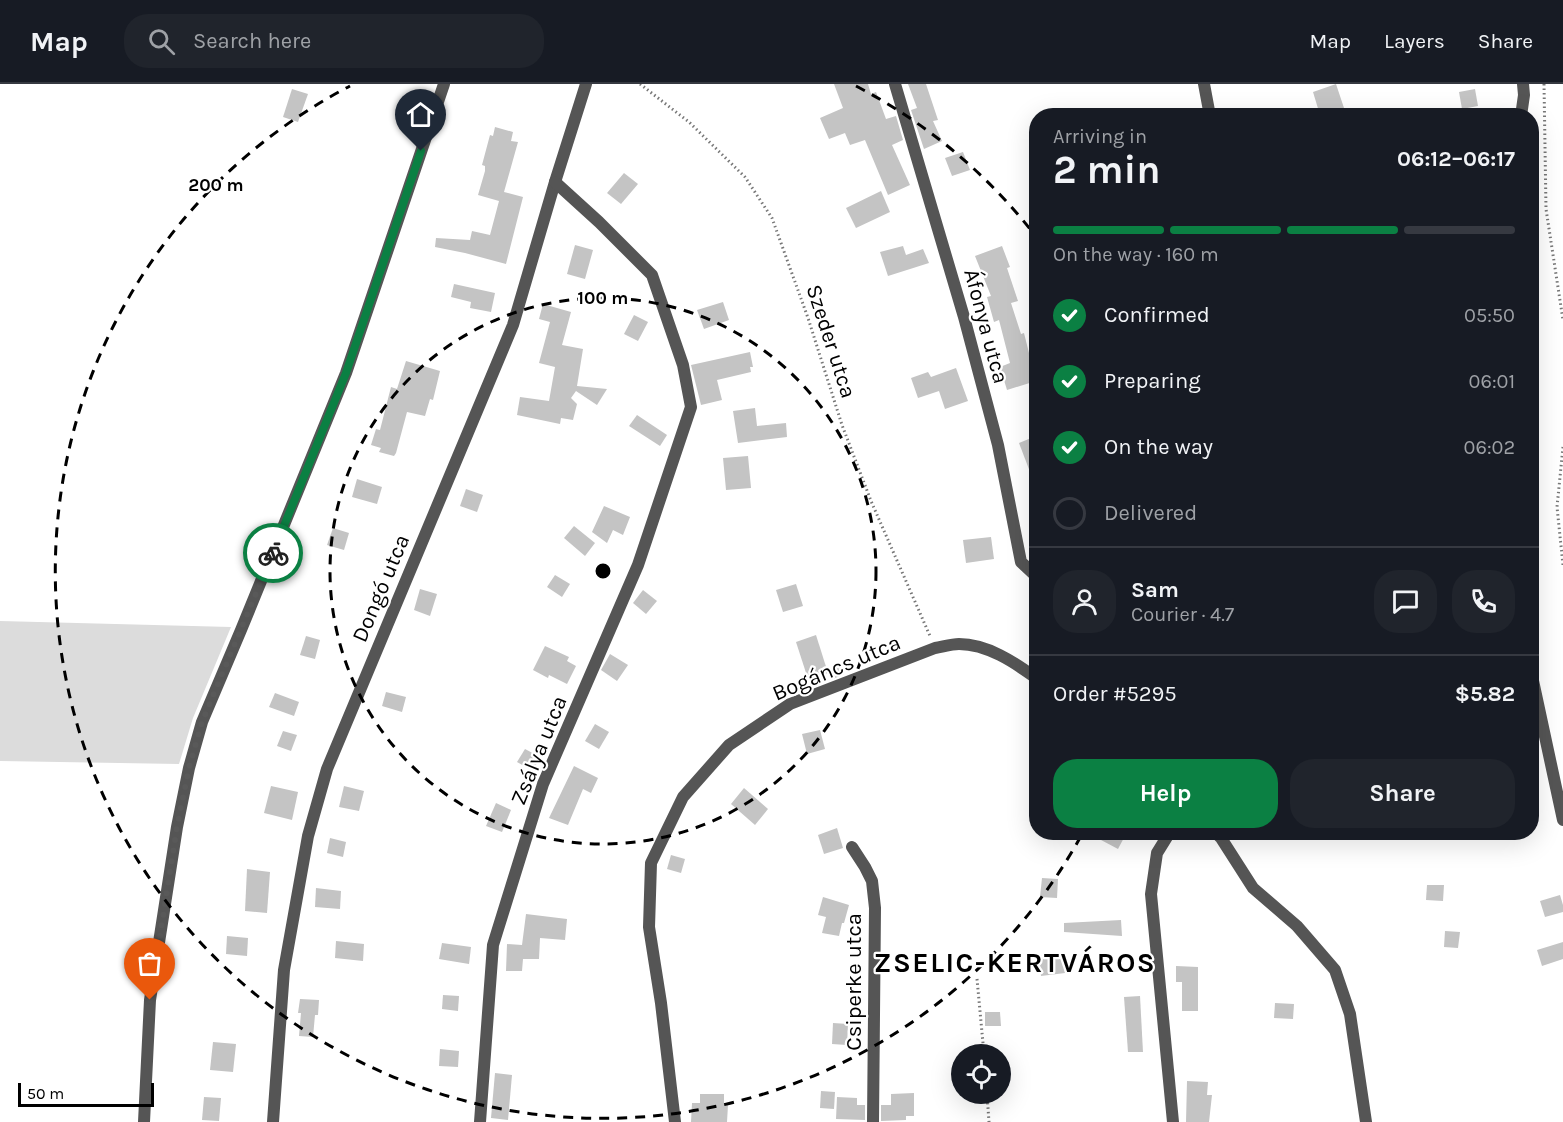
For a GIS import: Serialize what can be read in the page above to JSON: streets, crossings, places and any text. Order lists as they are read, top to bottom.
{
  "streets": {
    "street": [
      "Áfonya utca",
      "Dongó utca",
      "Bogáncs utca",
      "Zsálya utca",
      "Csiperke utca"
    ],
    "path": ["Szeder utca"]
  },
  "crossings": [
    ["Szeder utca", "Bogáncs utca"],
    ["Dongó utca", "Zsálya utca"]
  ],
  "districts": ["ZSELIC-KERTVÁROS"],
  "scale_bar": "50 m",
  "page": {
    "header": "Map",
    "search": "Search here",
    "nav": ["Map", "Layers", "Share"],
    "heading": ["2 min", "Arriving in", "06:12–06:17"],
    "panel": [
      "Sam",
      "Courier · 4.7",
      "Order #5295",
      "$5.82"
    ],
    "bar": "On the way · 160 m",
    "list": [
      ["Confirmed", "05:50"],
      ["Preparing", "06:01"],
      ["On the way", "06:02"],
      "Delivered"
    ],
    "buttons": ["Help", "Share"],
    "scale": "50 m"
  },
  "rings": ["200 m", "100 m"]
}
